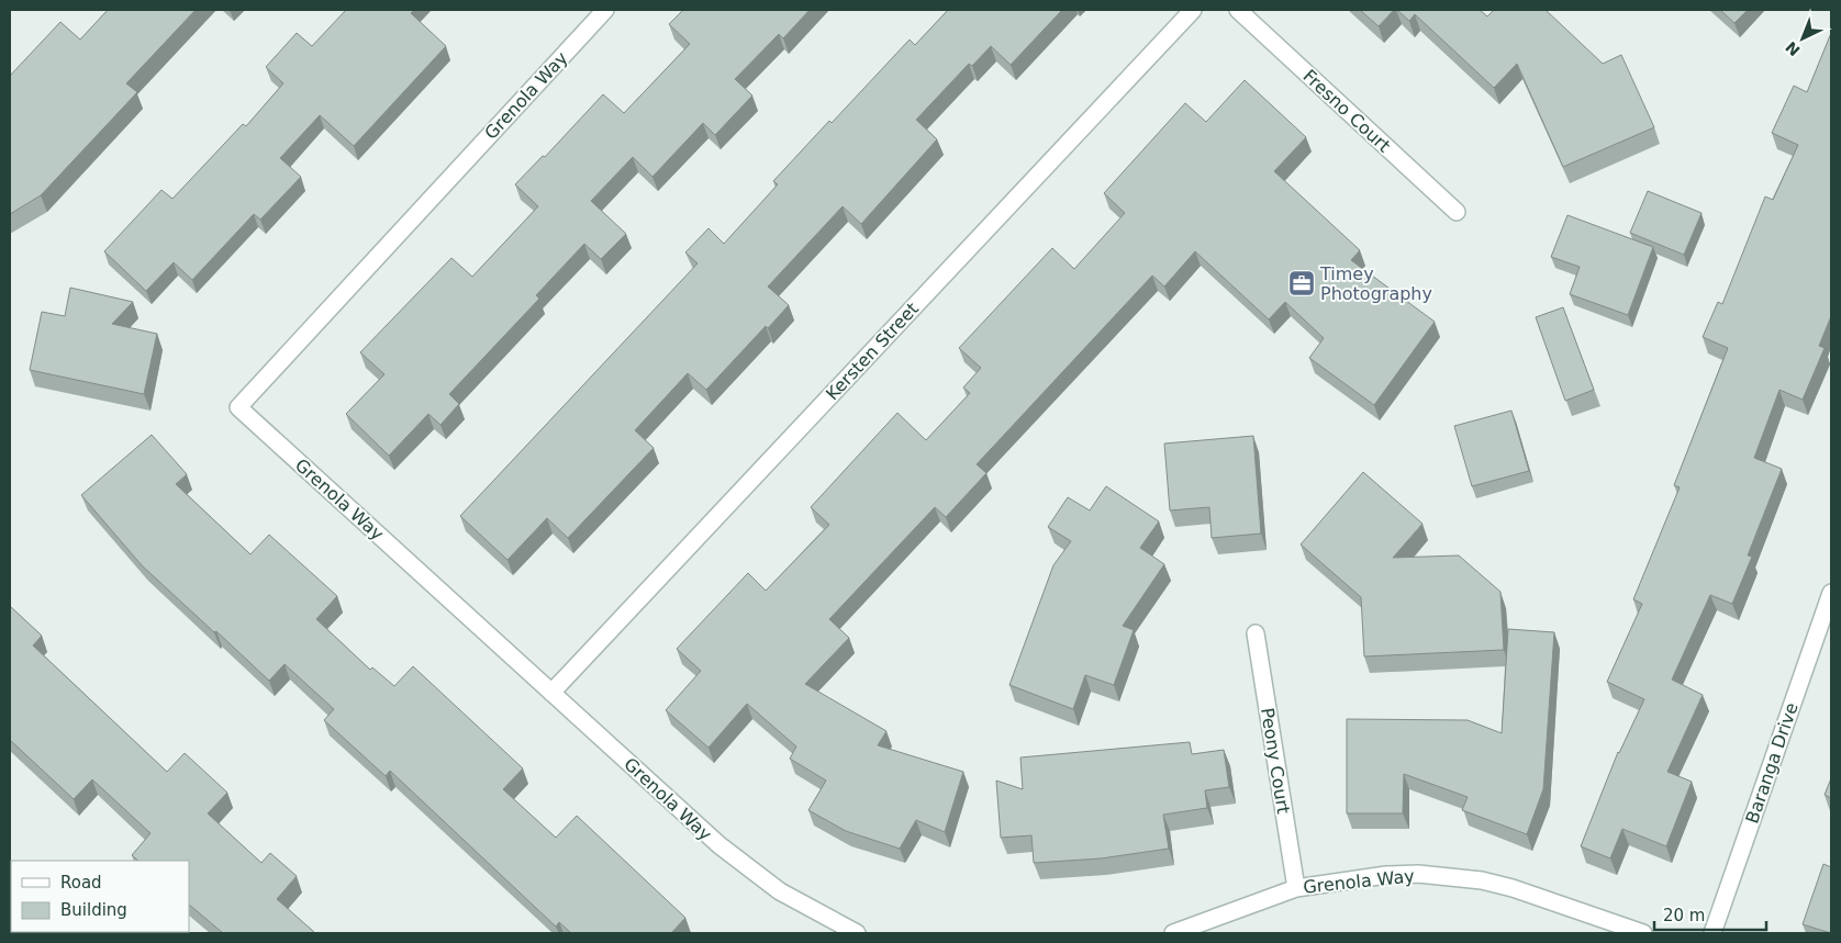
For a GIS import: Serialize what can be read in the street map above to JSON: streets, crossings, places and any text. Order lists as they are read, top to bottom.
{
  "streets": {
    "street": [
      "Grenola Way",
      "Fresno Court",
      "Kersten Street",
      "Peony Court",
      "Baranga Drive"
    ]
  },
  "crossings": [
    ["Grenola Way", "Kersten Street"],
    ["Grenola Way", "Peony Court"]
  ],
  "places": {
    "office": ["Timey Photography"]
  },
  "legend": ["Road", "Building"],
  "scale_bar": "20 m",
  "north": "bottom left"
}
